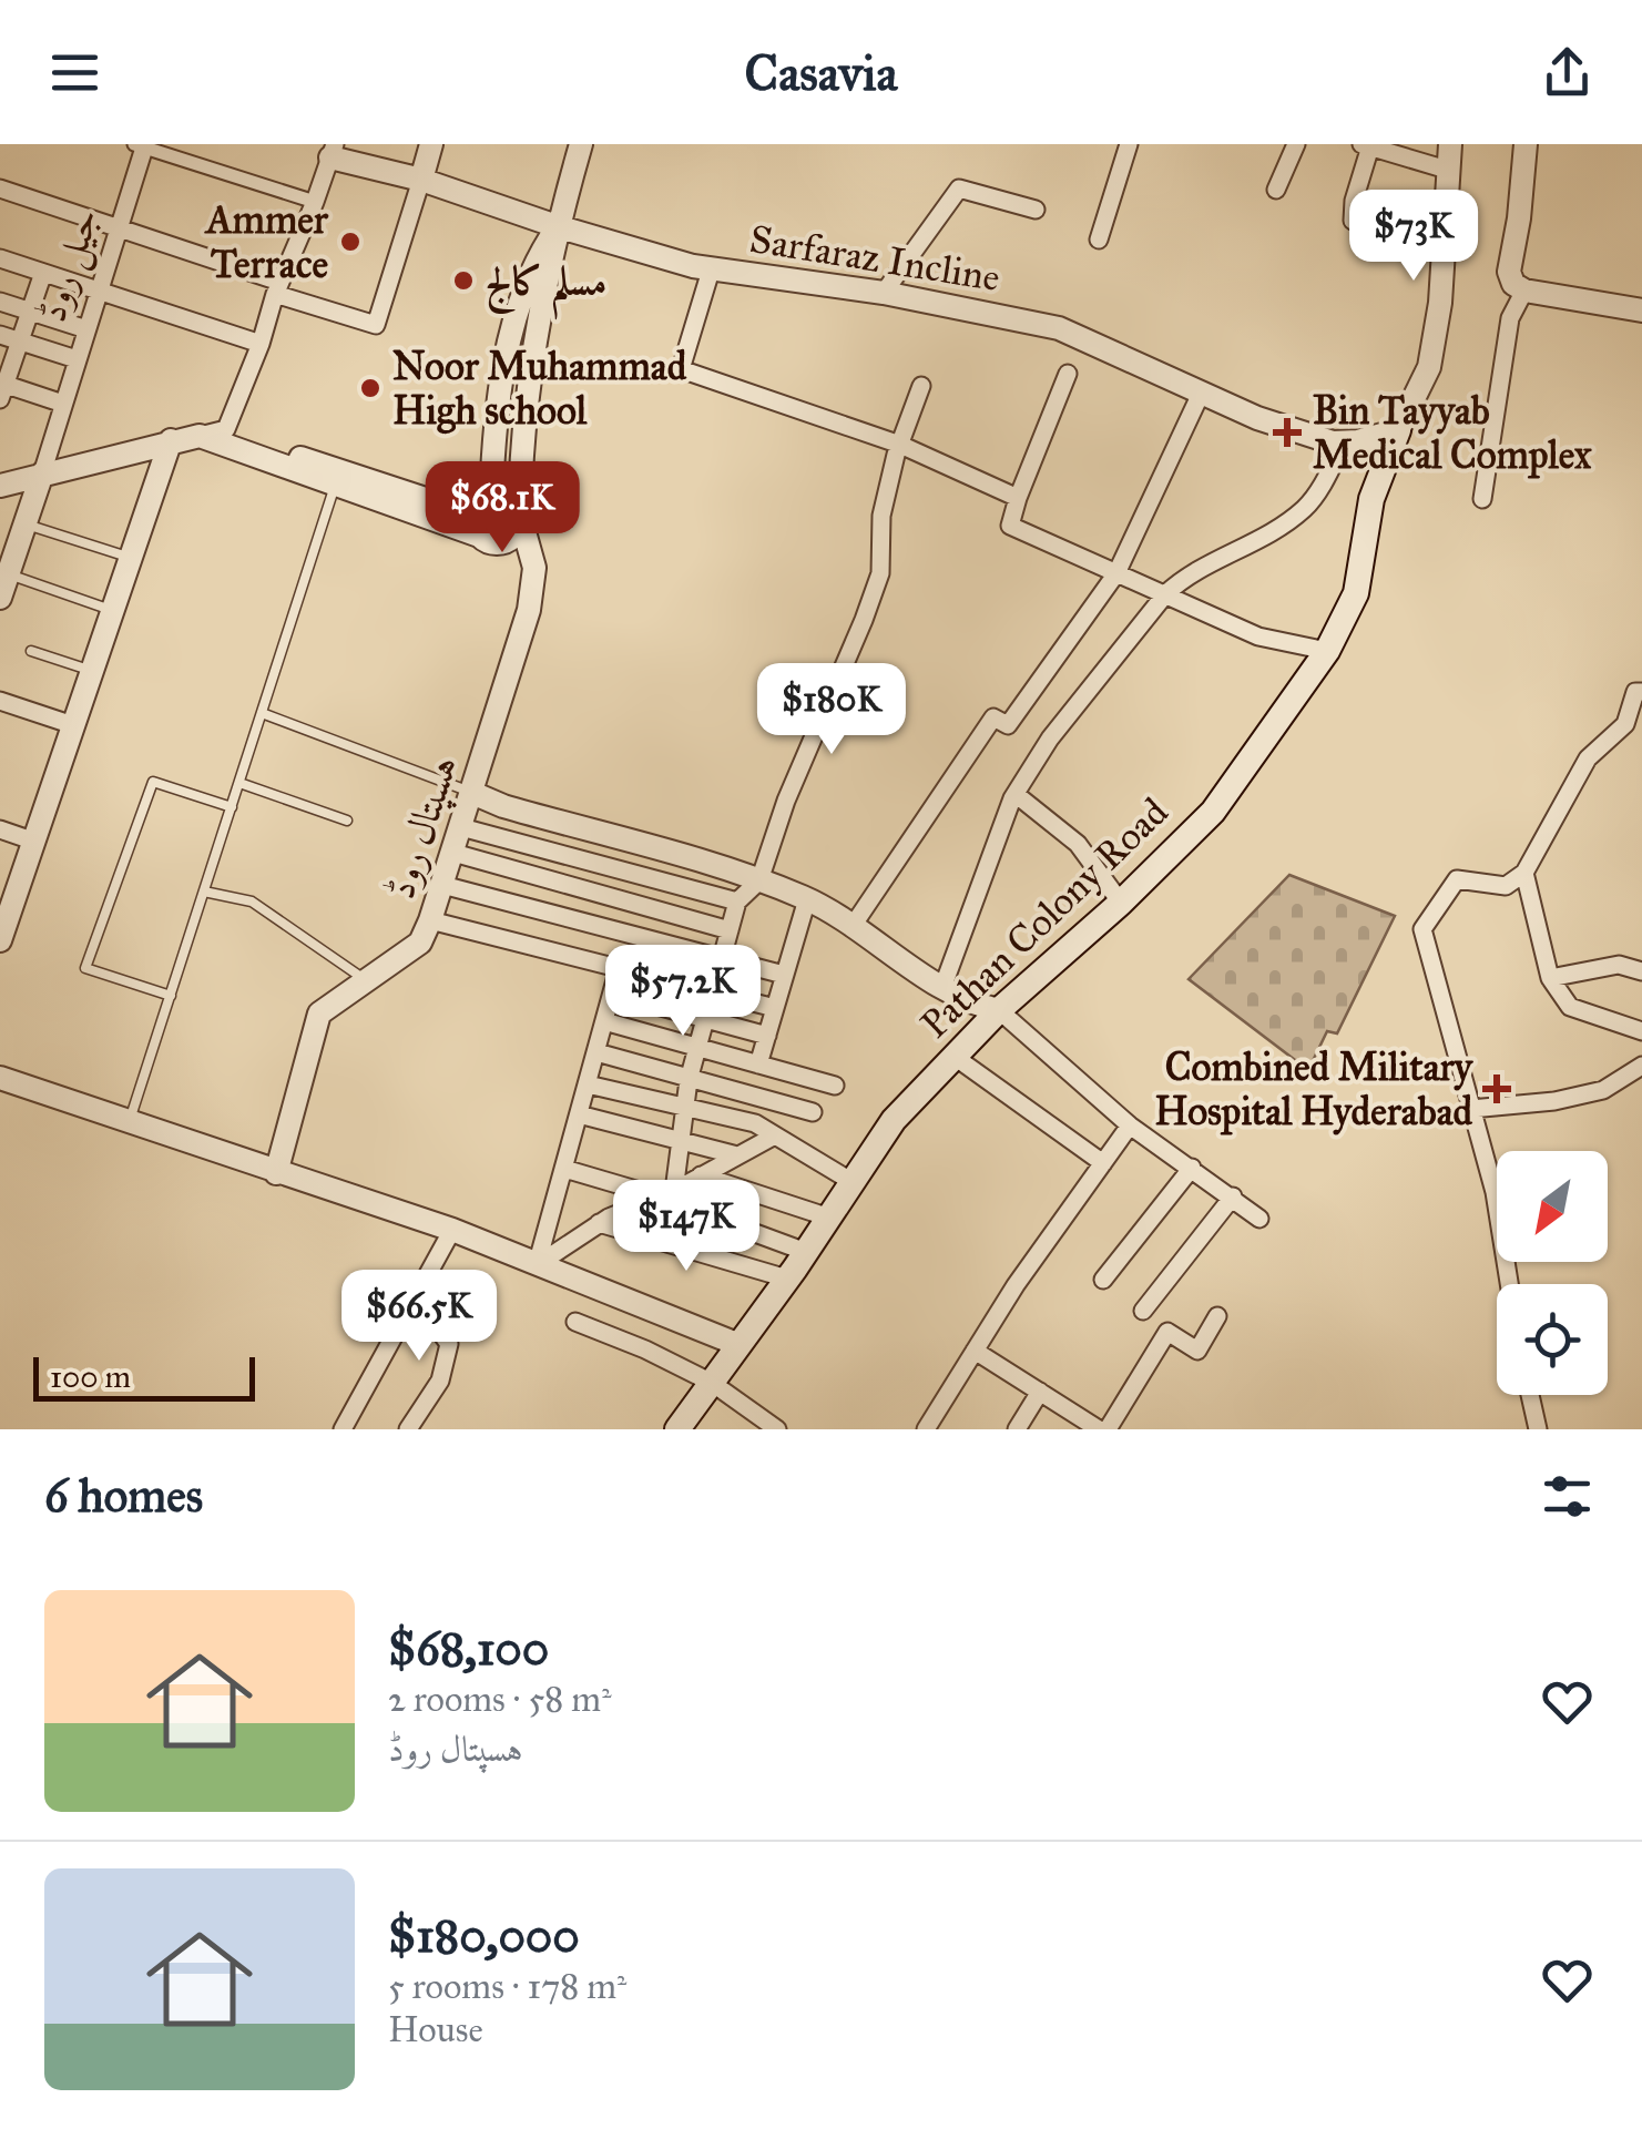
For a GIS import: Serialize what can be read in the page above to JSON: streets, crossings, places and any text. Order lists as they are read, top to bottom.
{
  "streets": {
    "main road": ["Pathan Colony Road"],
    "street": ["Sarfaraz Incline", "جیل روڈ", "ہسپتال روڈ"]
  },
  "crossings": [
    ["Sarfaraz Incline", "ہسپتال روڈ"]
  ],
  "places": {
    "other": ["Ammer Terrace", "مسلم کالج", "Noor Muhammad High school"],
    "health": ["Bin Tayyab Medical Complex", "Combined Military Hospital Hyderabad"]
  },
  "scale_bar": "100 m",
  "north": "bottom left",
  "page": {
    "header": "Casavia",
    "price": [
      "$73K",
      "$68.1K",
      "$180K",
      "$57.2K",
      "$147K",
      "$66.5K"
    ],
    "scale": "100 m",
    "heading": "6 homes",
    "list": [
      {
        "name": "$68,100",
        "note": "2 rooms · 58 m² · ہسپتال روڈ"
      },
      {
        "name": "$180,000",
        "note": "5 rooms · 178 m² · House"
      }
    ]
  }
}
